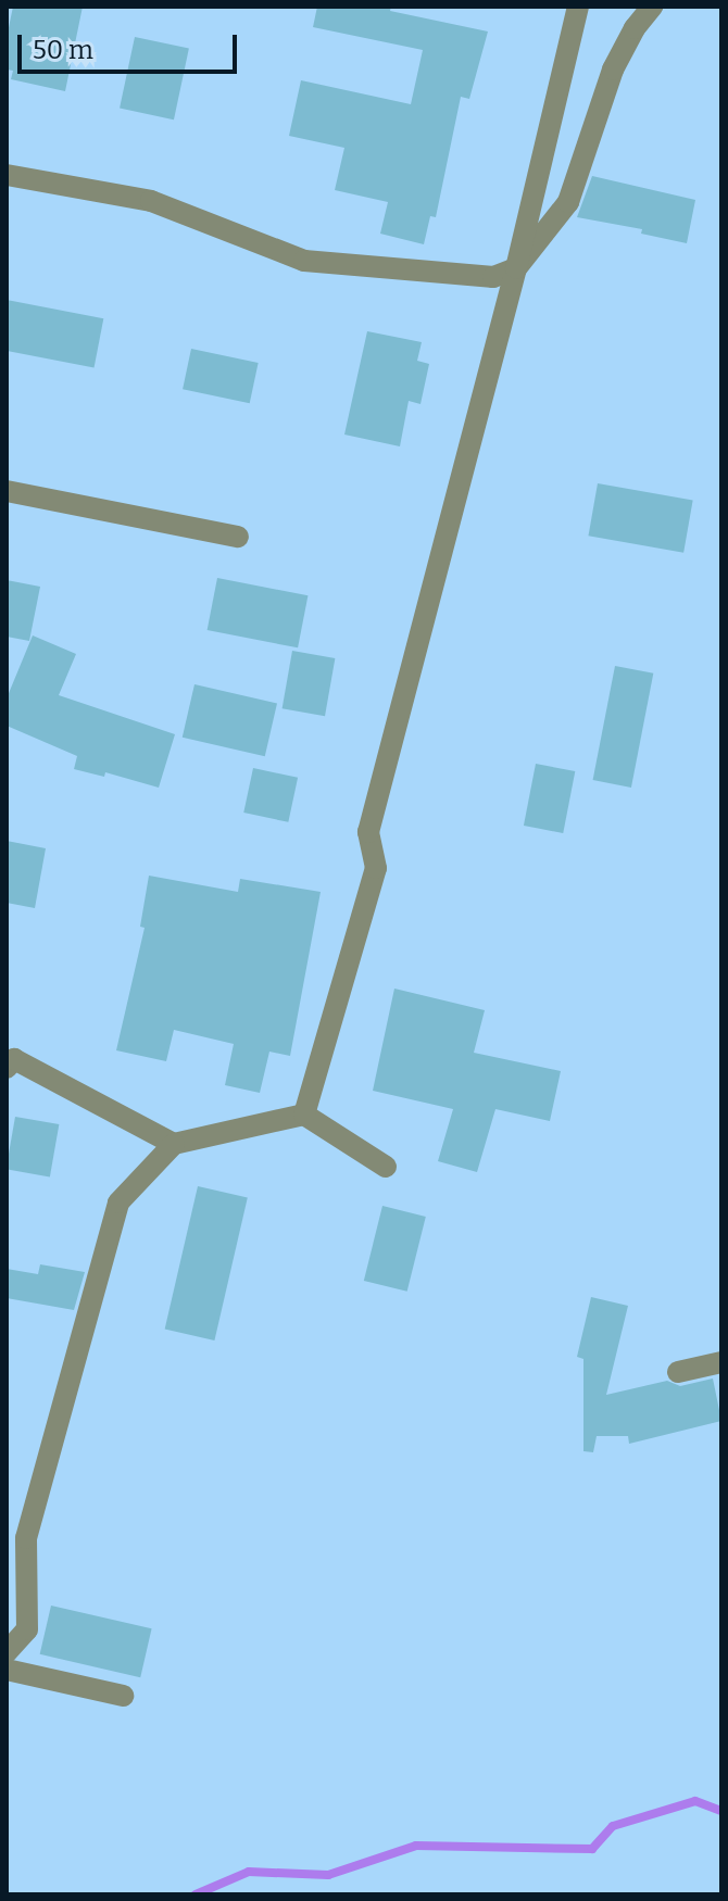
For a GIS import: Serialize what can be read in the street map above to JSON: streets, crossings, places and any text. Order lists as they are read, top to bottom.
{
  "scale_bar": "50 m"
}
